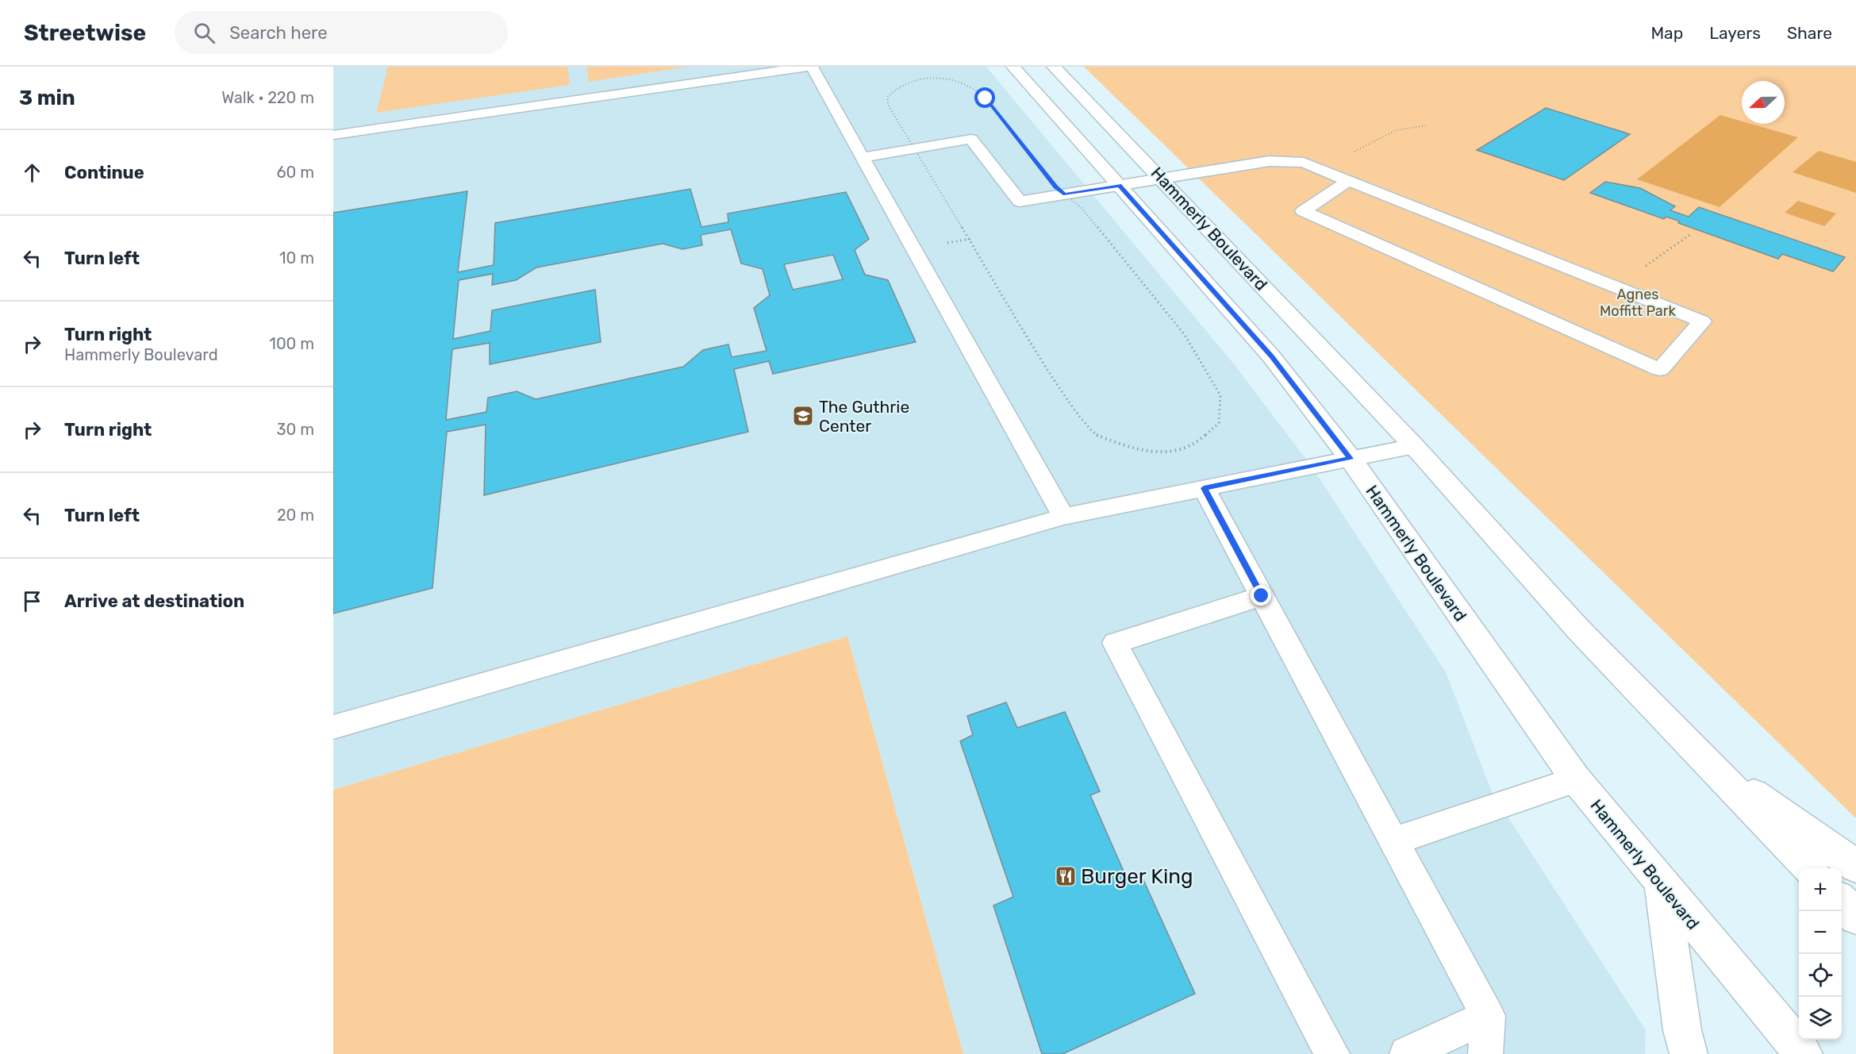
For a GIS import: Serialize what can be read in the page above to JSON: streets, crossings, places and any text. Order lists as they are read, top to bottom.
{
  "streets": {
    "main road": ["Hammerly Boulevard"]
  },
  "parks": ["Agnes Moffitt Park"],
  "places": {
    "school or university": ["The Guthrie Center"],
    "restaurant": ["Burger King"]
  },
  "north": "left",
  "page": {
    "header": "Streetwise",
    "search": "Search here",
    "nav": ["Map", "Layers", "Share"],
    "heading": ["3 min", "Walk · 220 m"],
    "list": [
      ["Continue", "60 m"],
      ["Turn left", "10 m"],
      ["Turn right", "Hammerly Boulevard", "100 m"],
      ["Turn right", "30 m"],
      ["Turn left", "20 m"],
      "Arrive at destination"
    ],
    "map_buttons": ["+", "−"]
  }
}
